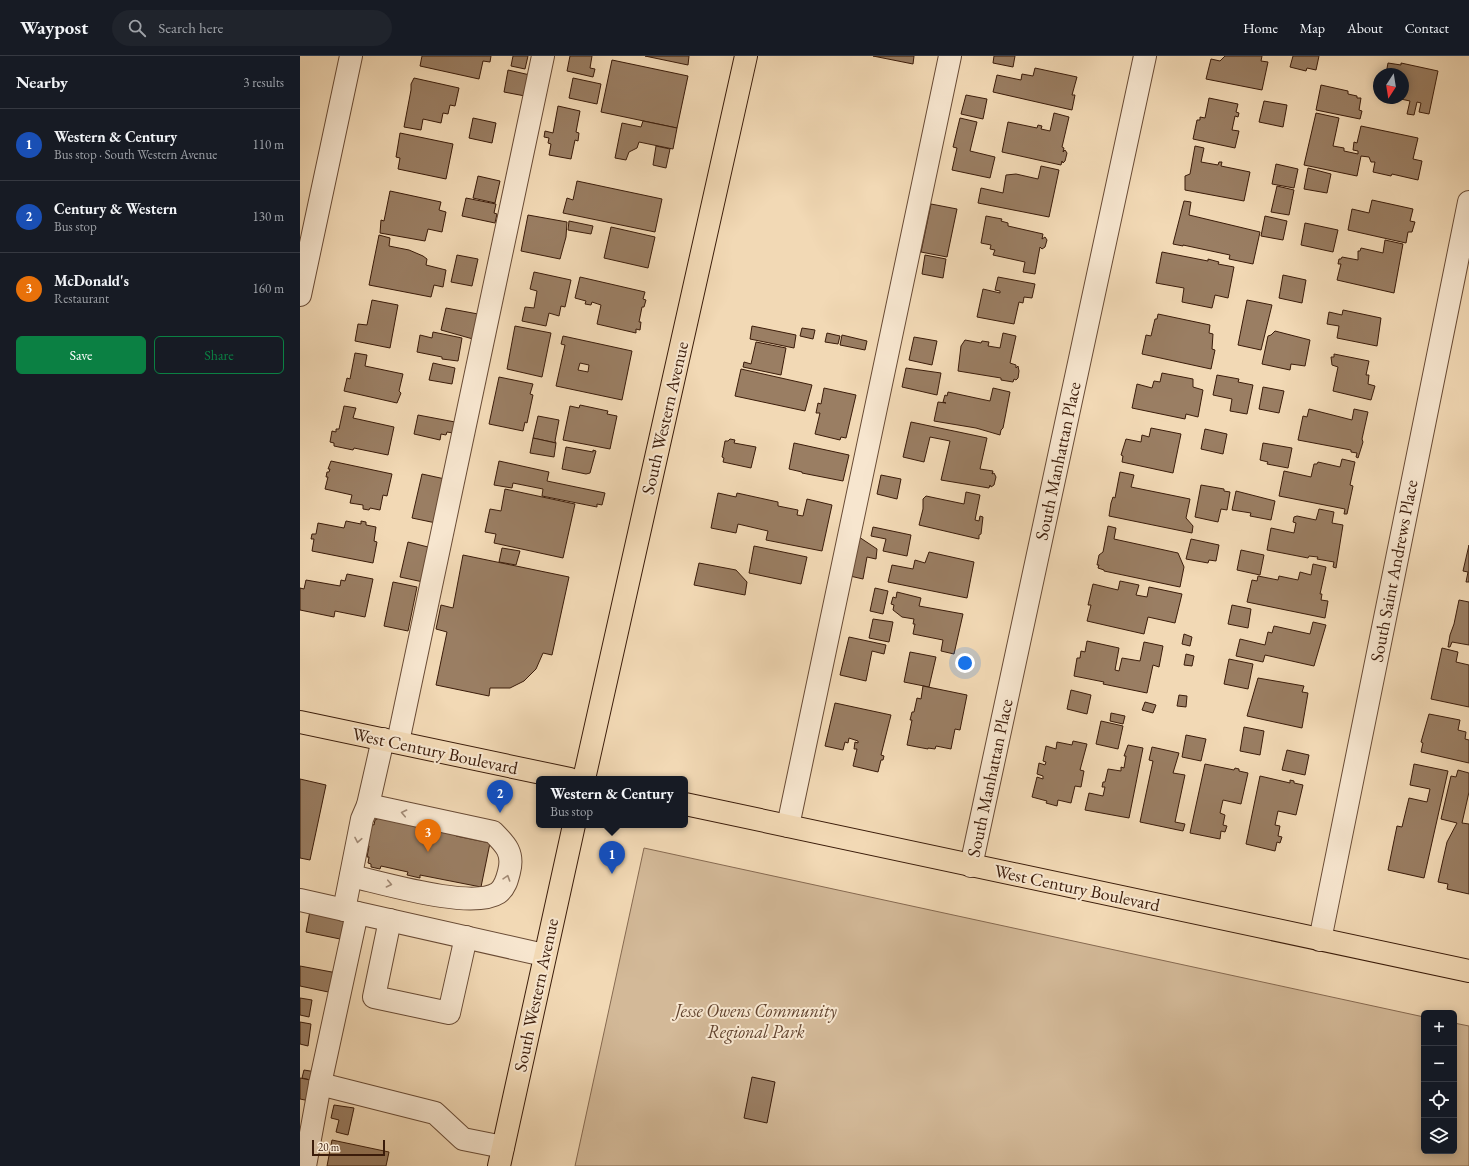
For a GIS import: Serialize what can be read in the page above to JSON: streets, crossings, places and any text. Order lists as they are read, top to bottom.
{
  "streets": {
    "main road": ["South Western Avenue", "West Century Boulevard"],
    "street": ["South Manhattan Place", "South Saint Andrews Place"]
  },
  "crossings": [
    ["South Manhattan Place", "West Century Boulevard"],
    ["South Saint Andrews Place", "West Century Boulevard"]
  ],
  "parks": ["Jesse Owens Community Regional Park"],
  "scale_bar": "20 m",
  "north": "bottom",
  "page": {
    "header": "Waypost",
    "search": "Search here",
    "nav": [
      "Home",
      "Map",
      "About",
      "Contact"
    ],
    "heading": ["Nearby", "3 results"],
    "list": [
      {
        "mark": "1",
        "name": "Western & Century",
        "note": "Bus stop · South Western Avenue",
        "value": "110 m"
      },
      {
        "mark": "2",
        "name": "Century & Western",
        "note": "Bus stop",
        "value": "130 m"
      },
      {
        "mark": "3",
        "name": "McDonald's",
        "note": "Restaurant",
        "value": "160 m"
      }
    ],
    "buttons": ["Save", "Share"],
    "popup": ["Western & Century", "Bus stop"],
    "pins": ["2", "3", "1"],
    "map_buttons": ["+", "−"],
    "scale": "20 m"
  }
}
